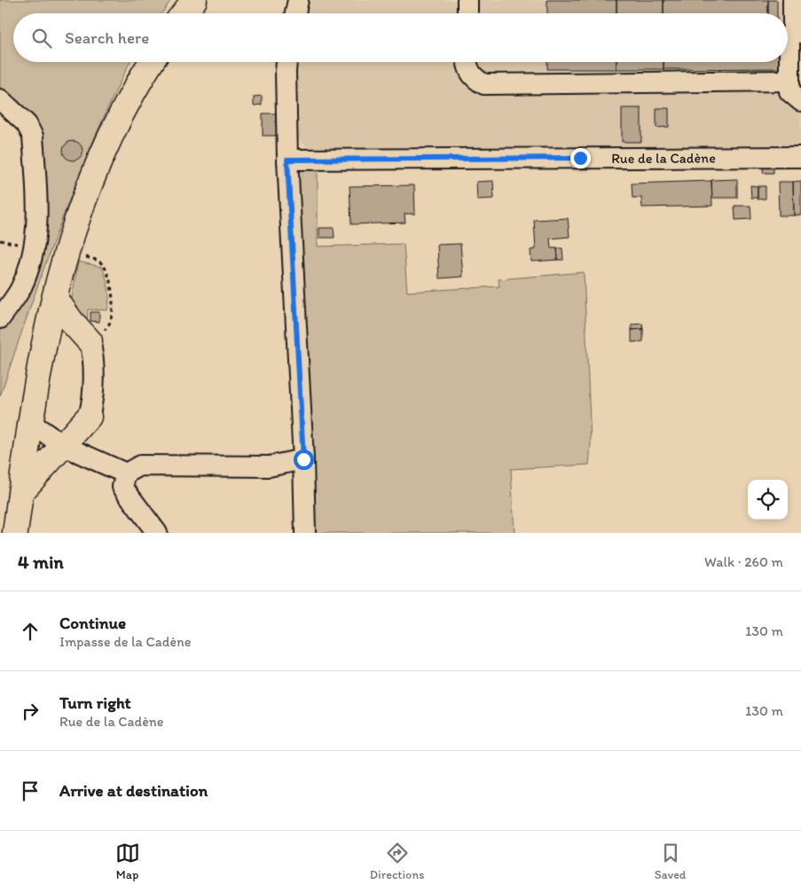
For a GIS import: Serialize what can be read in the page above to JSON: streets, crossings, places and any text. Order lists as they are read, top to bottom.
{
  "streets": {
    "street": ["Rue de la Cadène"]
  },
  "page": {
    "search": "Search here",
    "heading": ["4 min", "Walk · 260 m"],
    "list": [
      ["Continue", "Impasse de la Cadène", "130 m"],
      ["Turn right", "Rue de la Cadène", "130 m"],
      "Arrive at destination"
    ],
    "nav": ["Map", "Directions", "Saved"]
  }
}
